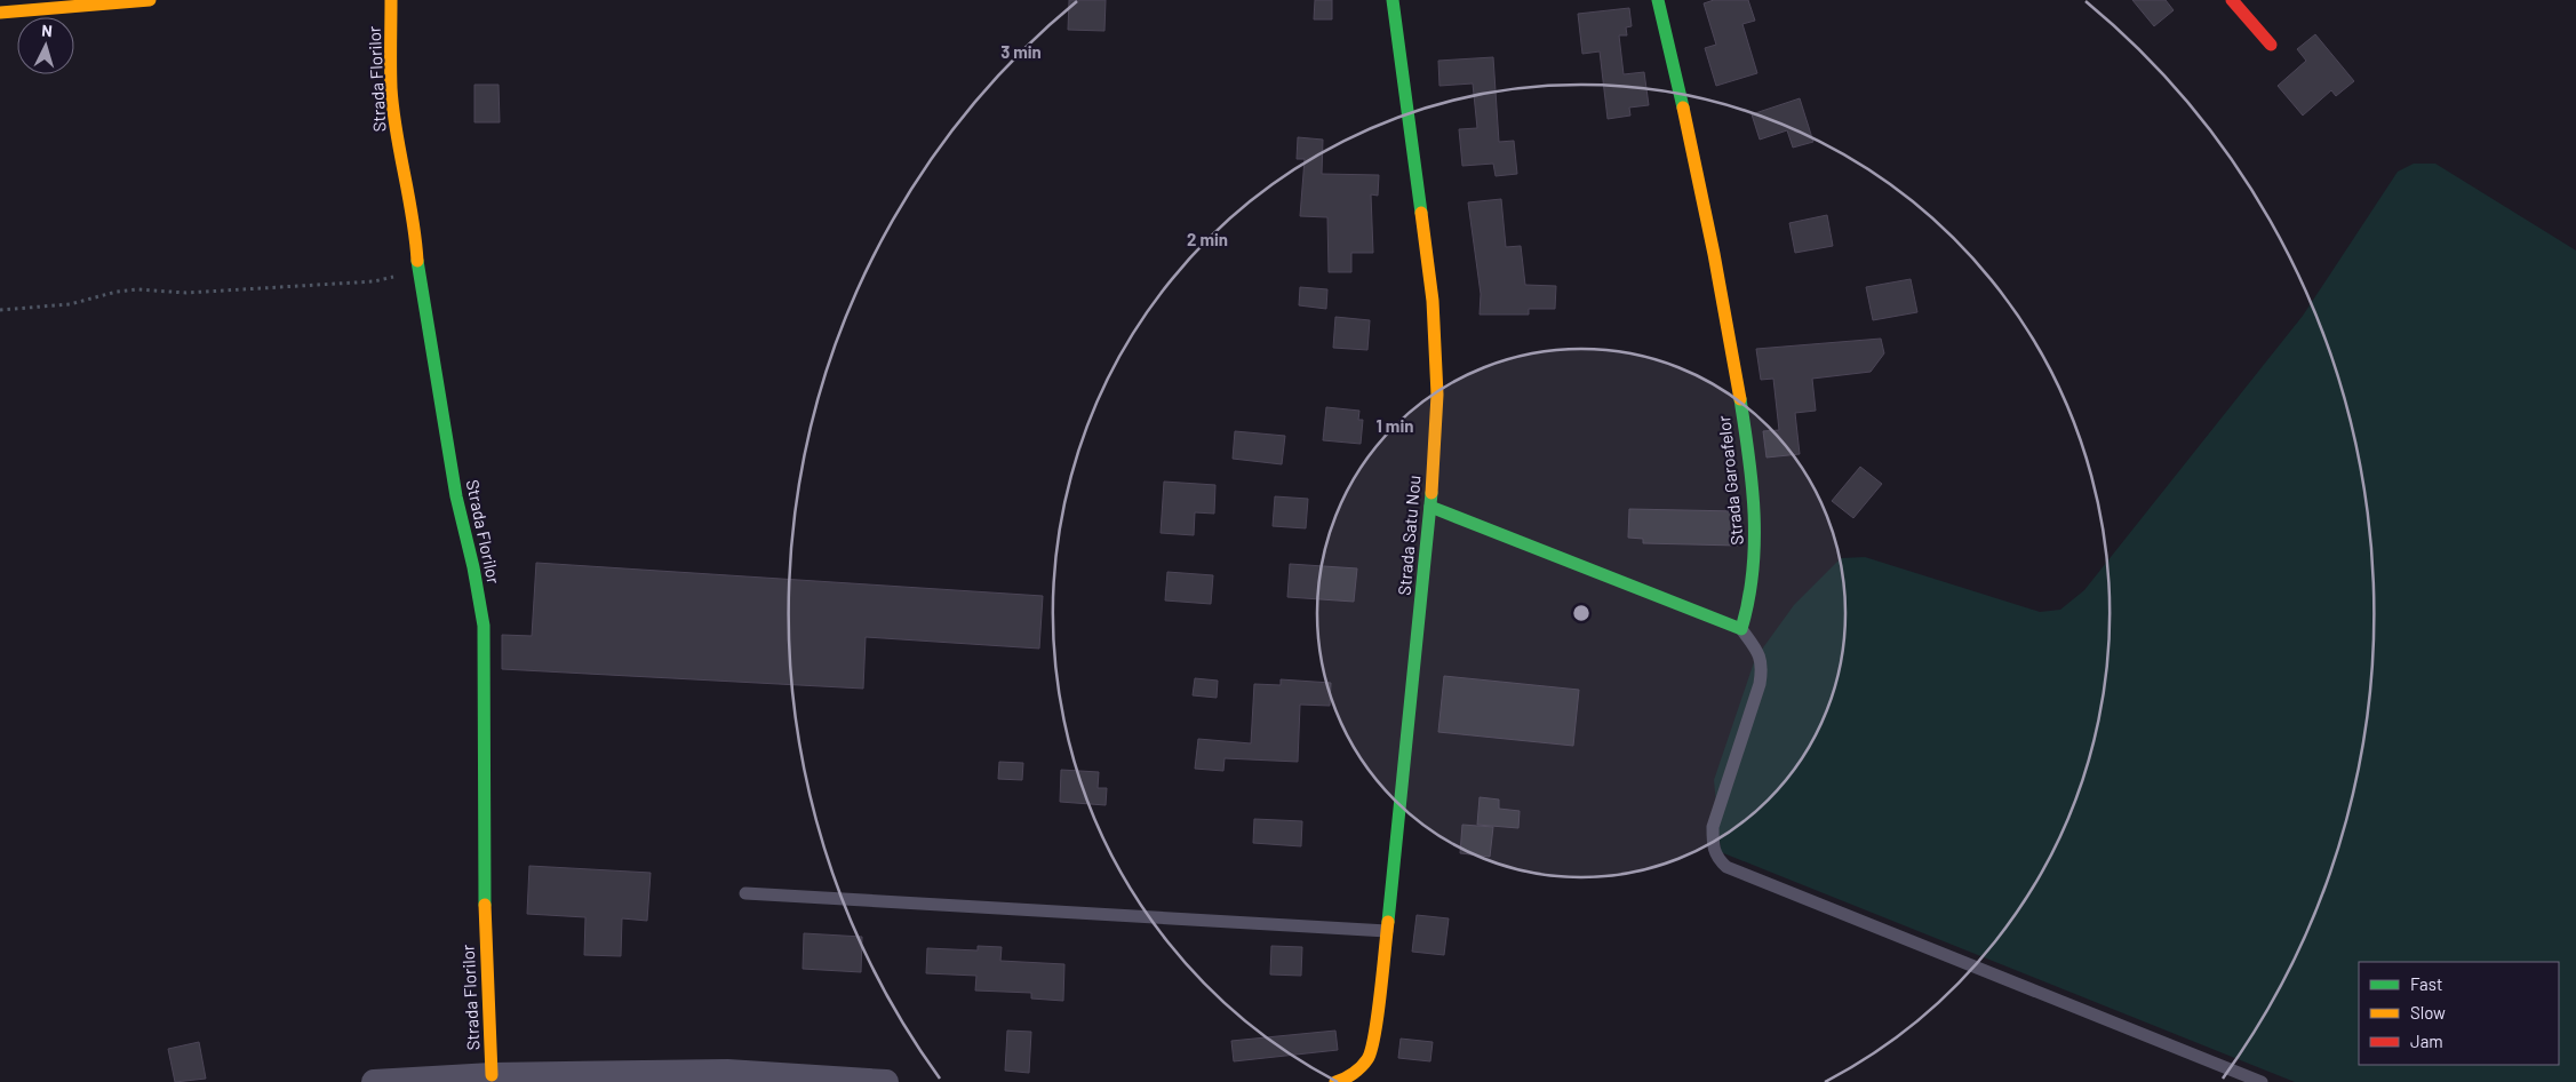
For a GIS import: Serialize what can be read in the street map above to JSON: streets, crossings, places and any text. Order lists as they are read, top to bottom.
{
  "streets": {
    "street": ["Strada Florilor", "Strada Garoafelor", "Strada Satu Nou"]
  },
  "legend": ["Fast", "Slow", "Jam"],
  "north": "top",
  "rings": ["3 min", "2 min", "1 min"]
}
